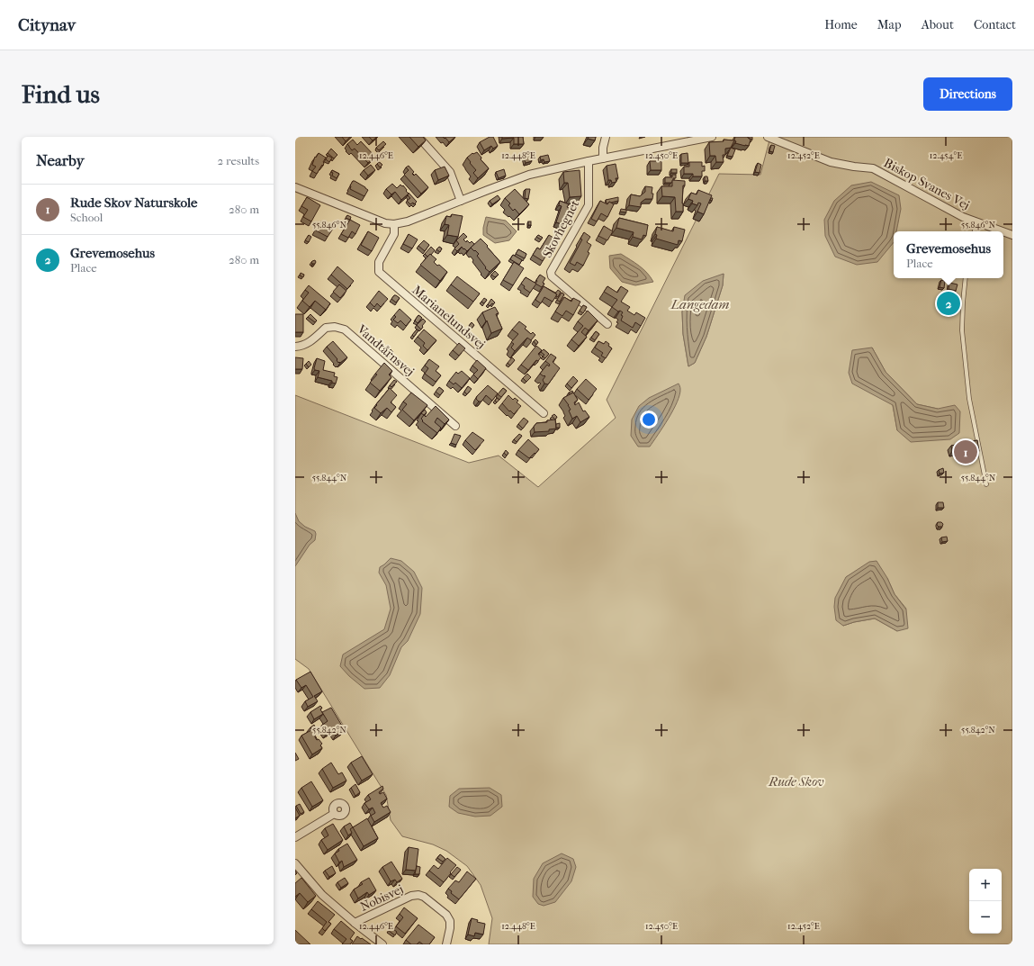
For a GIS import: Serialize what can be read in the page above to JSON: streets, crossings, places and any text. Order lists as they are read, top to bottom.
{
  "streets": {
    "street": [
      "Biskop Svanes Vej",
      "Skovhegnet",
      "Marianelundsvej",
      "Vandtårnsvej",
      "Nobisvej"
    ]
  },
  "water": ["Langedam"],
  "parks": ["Rude Skov"],
  "page": {
    "header": "Citynav",
    "nav": [
      "Home",
      "Map",
      "About",
      "Contact"
    ],
    "buttons": "Directions",
    "title": "Find us",
    "heading": ["Nearby", "2 results"],
    "list": [
      {
        "mark": "1",
        "name": "Rude Skov Naturskole",
        "note": "School",
        "value": "280 m"
      },
      {
        "mark": "2",
        "name": "Grevemosehus",
        "note": "Place",
        "value": "280 m"
      }
    ],
    "popup": ["Grevemosehus", "Place"],
    "pins": ["2", "1"],
    "map_buttons": ["+", "−"]
  },
  "coordinates": [
    "12.446°E",
    "12.448°E",
    "12.450°E",
    "12.452°E",
    "12.454°E",
    "55.846°N",
    "55.844°N",
    "55.842°N"
  ]
}
